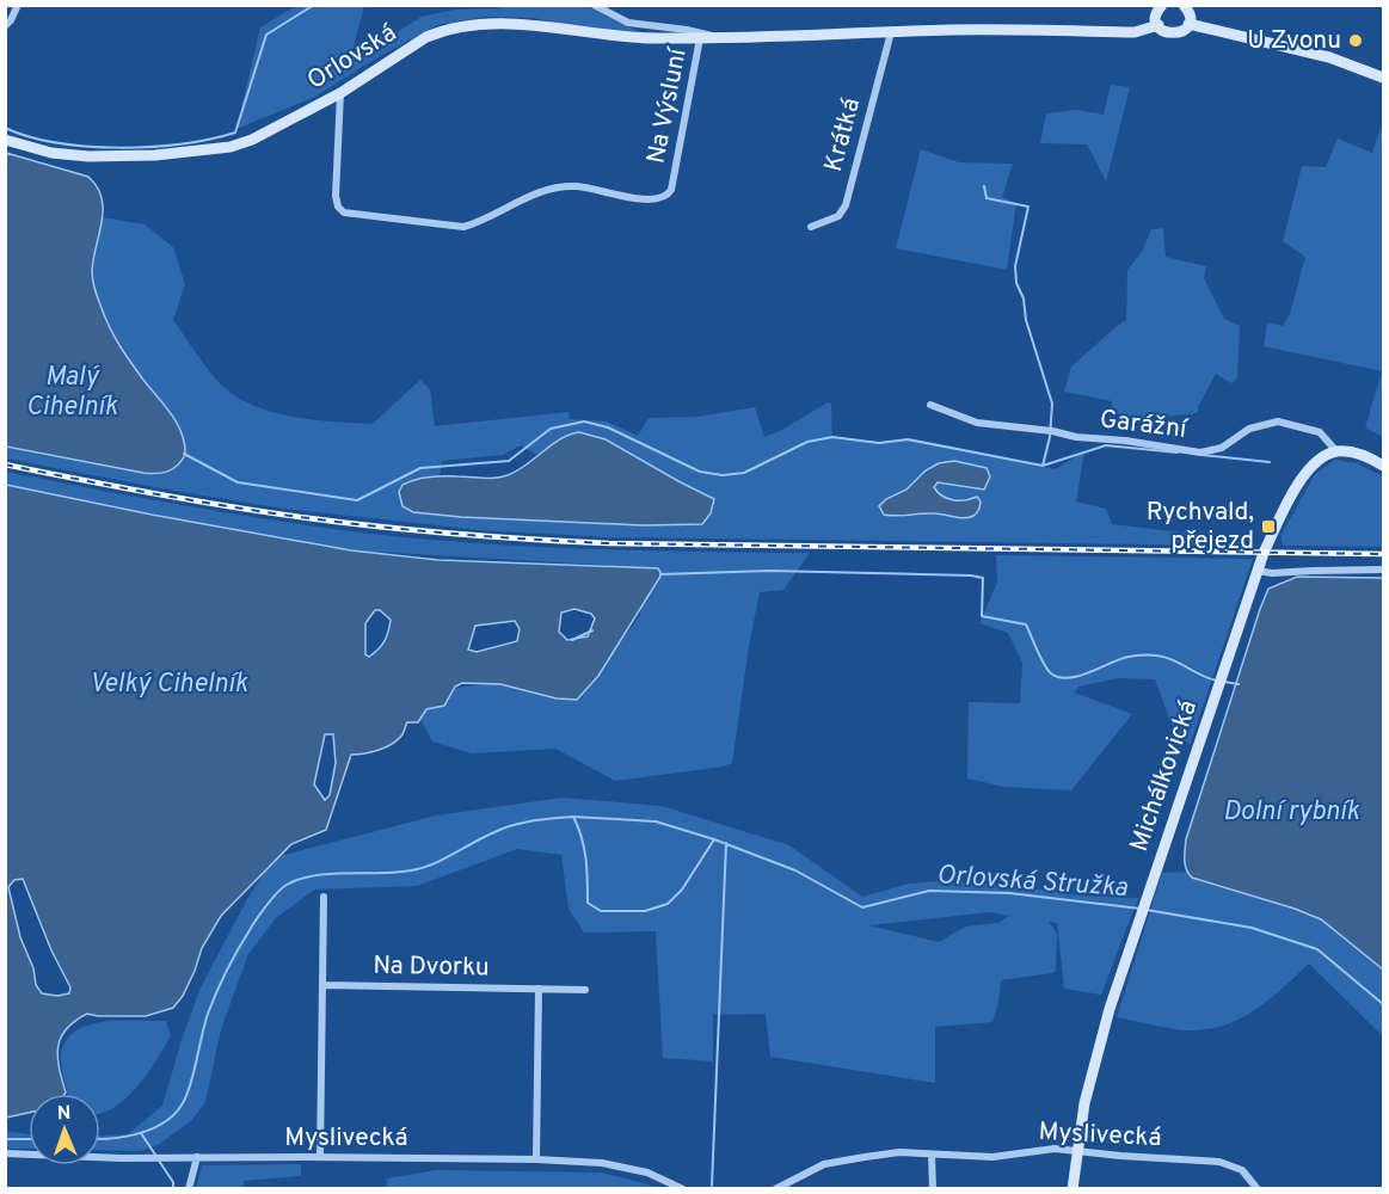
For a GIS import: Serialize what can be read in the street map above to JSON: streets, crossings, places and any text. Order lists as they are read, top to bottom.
{
  "streets": {
    "main road": ["Orlovská", "Michálkovická"],
    "street": [
      "Na Výsluní",
      "Krátká",
      "Garážní",
      "Na Dvorku",
      "Myslivecká"
    ]
  },
  "crossings": [
    ["Orlovská", "Na Výsluní"],
    ["Orlovská", "Krátká"],
    ["Garážní", "Michálkovická"],
    ["Michálkovická", "Myslivecká"]
  ],
  "water": [
    "Malý Cihelník",
    "Velký Cihelník",
    "Dolní rybník",
    "Orlovská Stružka"
  ],
  "places": {
    "other": ["U Zvonu"],
    "transit": ["Rychvald, přejezd"]
  },
  "north": "top"
}
